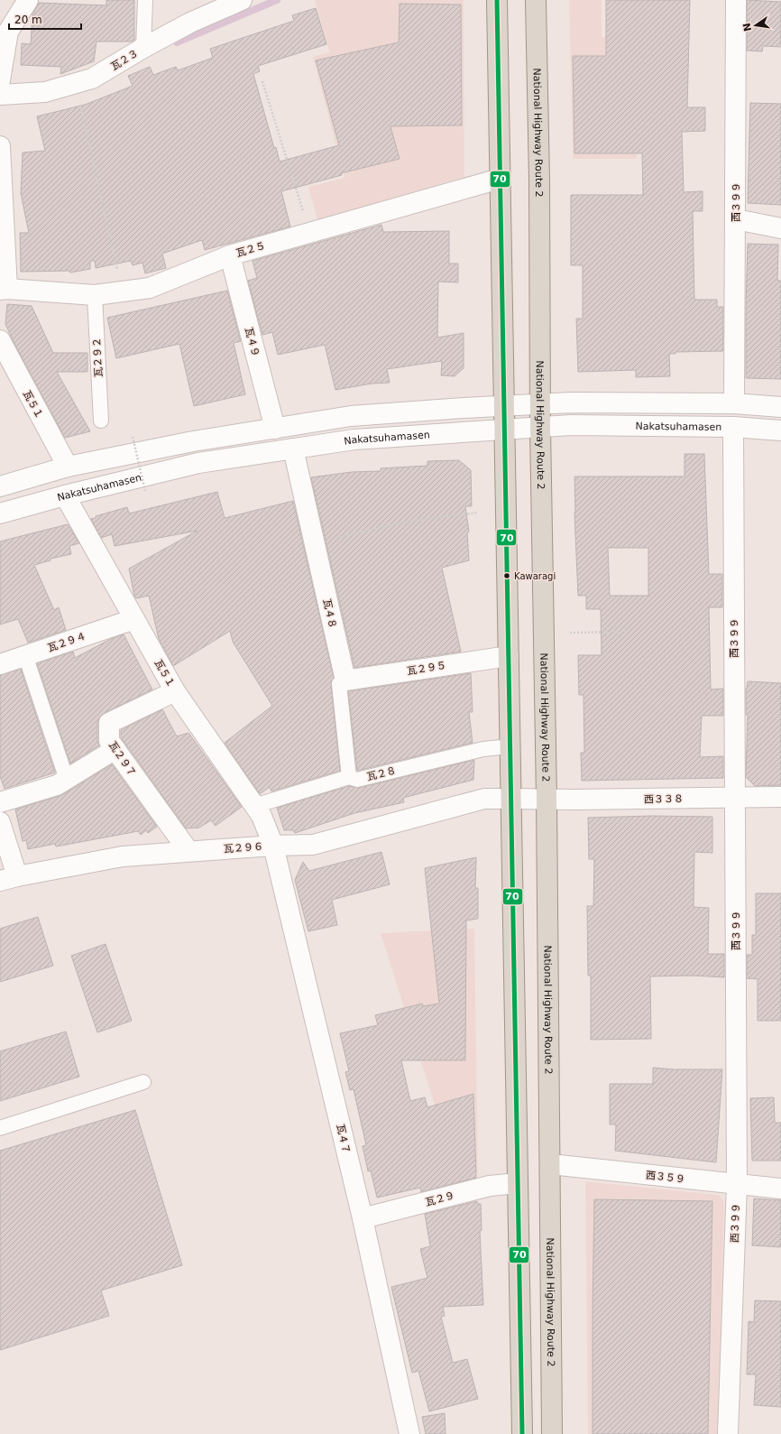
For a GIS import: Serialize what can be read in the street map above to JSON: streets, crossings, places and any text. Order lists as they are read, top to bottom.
{
  "streets": {
    "highway": ["National Highway Route 2"],
    "street": [
      "瓦２３",
      "西３９９",
      "瓦２５",
      "瓦４９",
      "瓦５１",
      "Nakatsuhamasen",
      "瓦４８",
      "瓦２９４",
      "瓦２９５",
      "瓦２９７",
      "西３３８",
      "瓦２９６",
      "瓦４７",
      "西３５９",
      "瓦２９"
    ],
    "lane": ["瓦２９２", "瓦２８"]
  },
  "crossings": [
    ["National Highway Route 2", "Nakatsuhamasen"],
    ["National Highway Route 2", "西３３８"],
    ["National Highway Route 2", "西３５９"],
    ["西３９９", "Nakatsuhamasen"],
    ["西３９９", "西３３８"],
    ["西３９９", "西３５９"],
    ["瓦２５", "瓦４９"],
    ["瓦２５", "瓦２９２"],
    ["瓦５１", "Nakatsuhamasen"],
    ["瓦５１", "瓦２９４"],
    ["瓦５１", "瓦２９７"],
    ["瓦５１", "瓦２８"],
    ["瓦５１", "瓦２９６"],
    ["瓦５１", "瓦４７"],
    ["Nakatsuhamasen", "瓦４８"],
    ["瓦４８", "瓦２９５"],
    ["瓦２９７", "瓦２９６"],
    ["西３３８", "瓦２９６"],
    ["瓦２９６", "瓦４７"],
    ["瓦４７", "瓦２９"]
  ],
  "places": ["Kawaragi"],
  "lines": ["transit line 70"],
  "scale_bar": "20 m",
  "north": "left"
}
